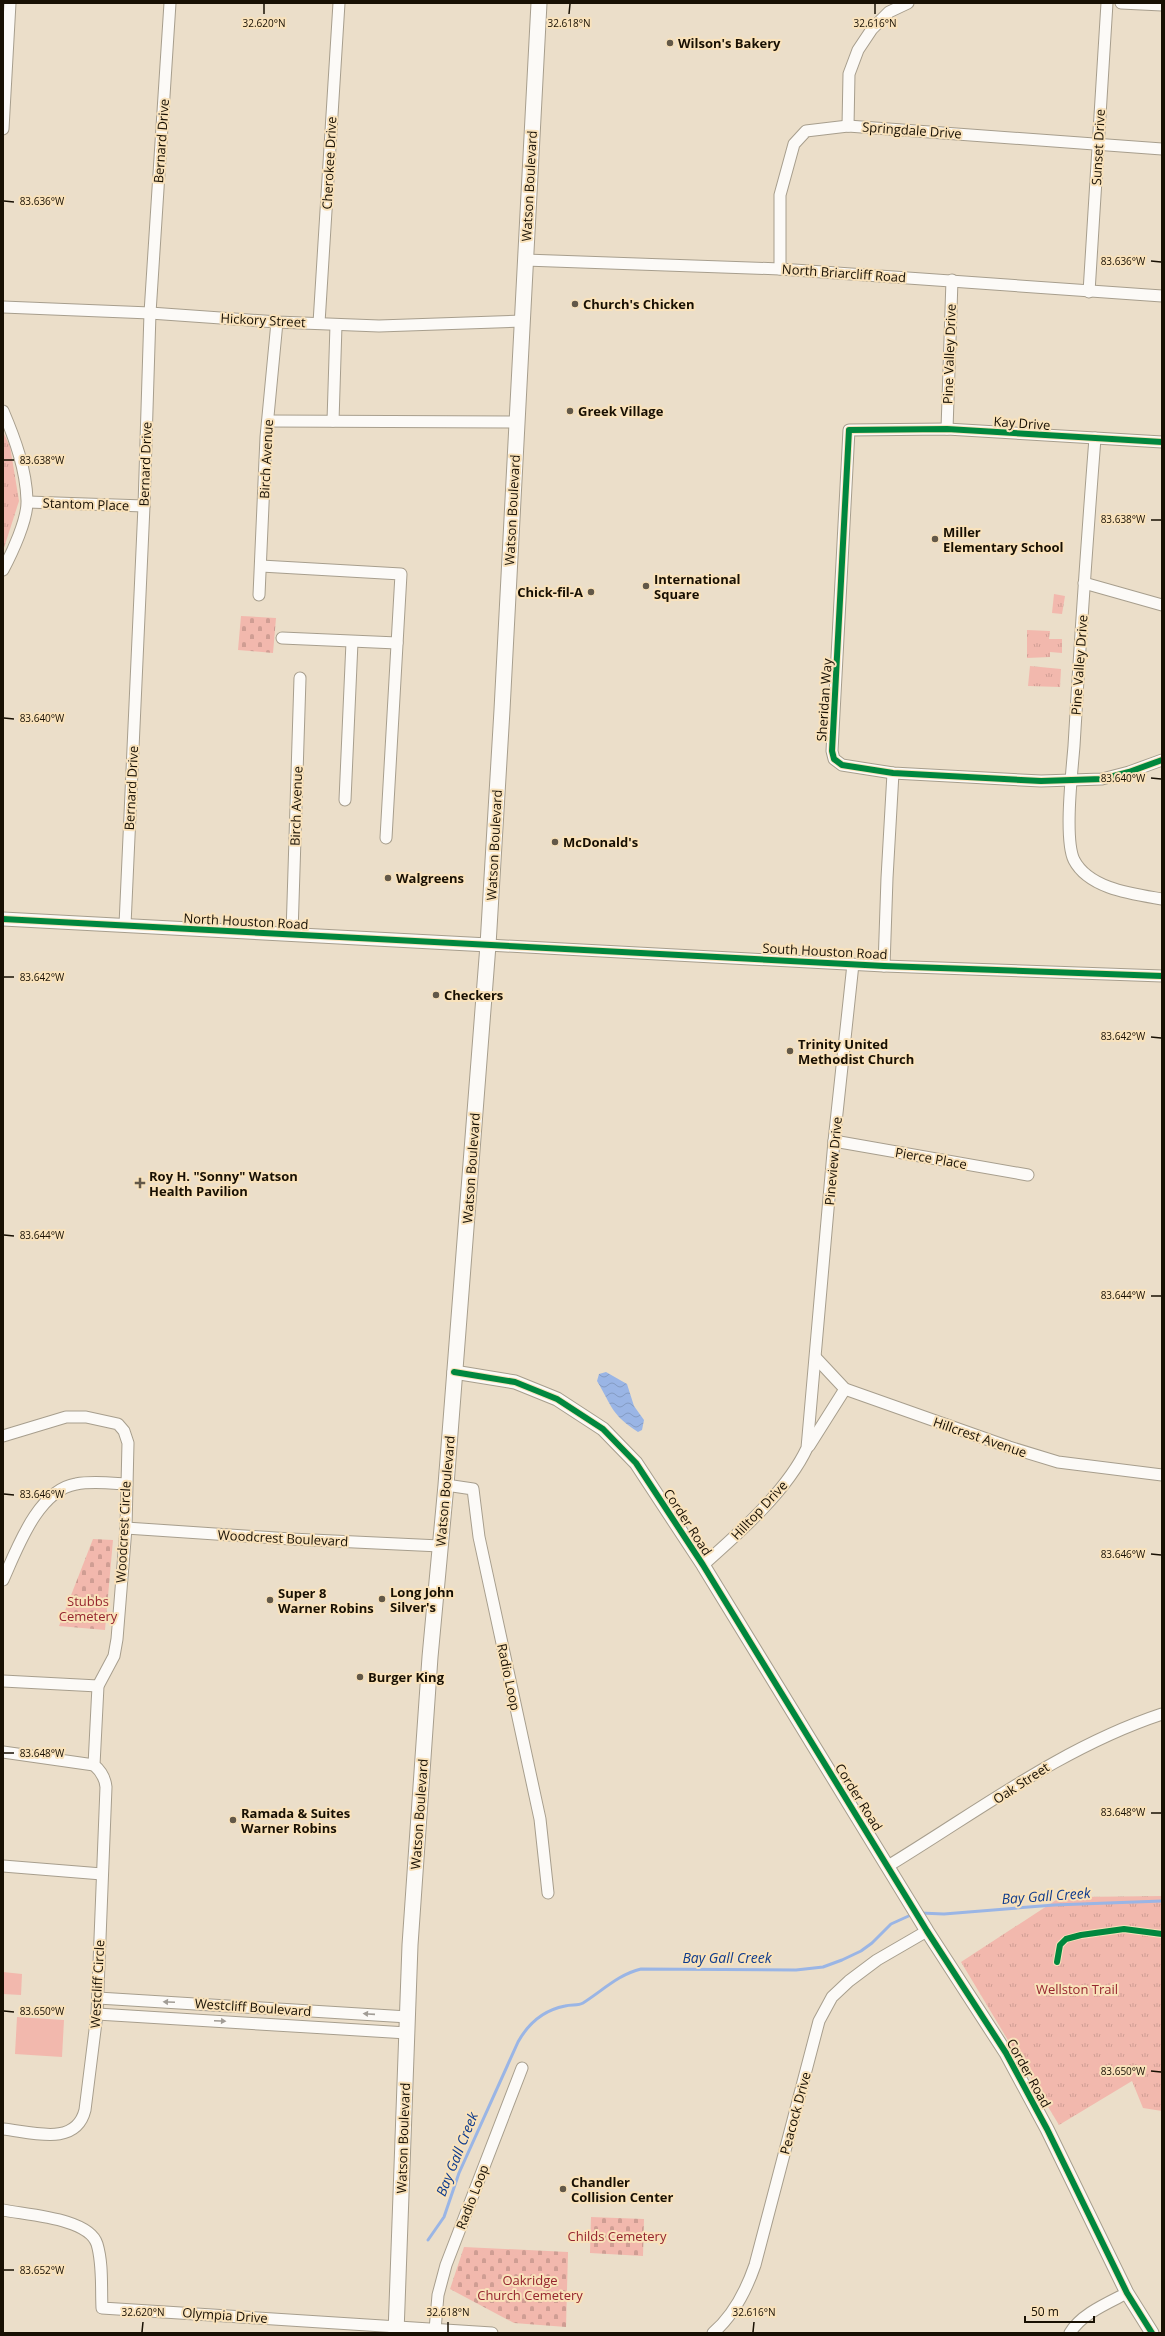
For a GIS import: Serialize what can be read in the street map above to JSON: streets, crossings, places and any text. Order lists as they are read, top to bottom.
{
  "streets": {
    "main road": ["Watson Boulevard"],
    "street": [
      "Springdale Drive",
      "Bernard Drive",
      "Sunset Drive",
      "Cherokee Drive",
      "North Briarcliff Road",
      "Hickory Street",
      "Pine Valley Drive",
      "Kay Drive",
      "Birch Avenue",
      "Stantom Place",
      "Sheridan Way",
      "North Houston Road",
      "South Houston Road",
      "Pierce Place",
      "Pineview Drive",
      "Hillcrest Avenue",
      "Hilltop Drive",
      "Corder Road",
      "Woodcrest Circle",
      "Woodcrest Boulevard",
      "Radio Loop",
      "Oak Street",
      "Westcliff Circle",
      "Westcliff Boulevard",
      "Peacock Drive",
      "Olympia Drive"
    ]
  },
  "crossings": [
    ["Springdale Drive", "Sunset Drive"],
    ["Springdale Drive", "North Briarcliff Road"],
    ["Bernard Drive", "Hickory Street"],
    ["Bernard Drive", "Stantom Place"],
    ["Bernard Drive", "North Houston Road"],
    ["Sunset Drive", "North Briarcliff Road"],
    ["Cherokee Drive", "Hickory Street"],
    ["Watson Boulevard", "North Briarcliff Road"],
    ["Watson Boulevard", "Hickory Street"],
    ["Watson Boulevard", "North Houston Road"],
    ["Watson Boulevard", "South Houston Road"],
    ["Watson Boulevard", "Corder Road"],
    ["Watson Boulevard", "Woodcrest Boulevard"],
    ["Watson Boulevard", "Radio Loop"],
    ["Watson Boulevard", "Westcliff Boulevard"],
    ["Watson Boulevard", "Olympia Drive"],
    ["North Briarcliff Road", "Pine Valley Drive"],
    ["Hickory Street", "Birch Avenue"],
    ["Pine Valley Drive", "Kay Drive"],
    ["Pine Valley Drive", "Sheridan Way"],
    ["Kay Drive", "Sheridan Way"],
    ["Birch Avenue", "North Houston Road"],
    ["North Houston Road", "South Houston Road"],
    ["South Houston Road", "Pineview Drive"],
    ["Pierce Place", "Pineview Drive"],
    ["Pineview Drive", "Hillcrest Avenue"],
    ["Pineview Drive", "Hilltop Drive"],
    ["Hillcrest Avenue", "Hilltop Drive"],
    ["Hilltop Drive", "Corder Road"],
    ["Corder Road", "Oak Street"],
    ["Corder Road", "Peacock Drive"],
    ["Woodcrest Circle", "Woodcrest Boulevard"],
    ["Westcliff Circle", "Westcliff Boulevard"]
  ],
  "water": ["Bay Gall Creek"],
  "parks": [
    "Stubbs Cemetery",
    "Wellston Trail",
    "Childs Cemetery",
    "Oakridge Church Cemetery"
  ],
  "places": {
    "other": [
      "Wilson's Bakery",
      "Church's Chicken",
      "Greek Village",
      "Miller Elementary School",
      "International Square",
      "Chick-fil-A",
      "McDonald's",
      "Walgreens",
      "Checkers",
      "Trinity United Methodist Church",
      "Long John Silver's",
      "Super 8 Warner Robins",
      "Burger King",
      "Ramada & Suites Warner Robins",
      "Chandler Collision Center"
    ],
    "health": ["Roy H. \"Sonny\" Watson Health Pavilion"]
  },
  "scale_bar": "50 m",
  "coordinates": [
    "32.620°N",
    "32.618°N",
    "32.616°N",
    "83.636°W",
    "83.638°W",
    "83.640°W",
    "83.642°W",
    "83.644°W",
    "83.646°W",
    "83.648°W",
    "83.650°W",
    "83.652°W"
  ]
}
